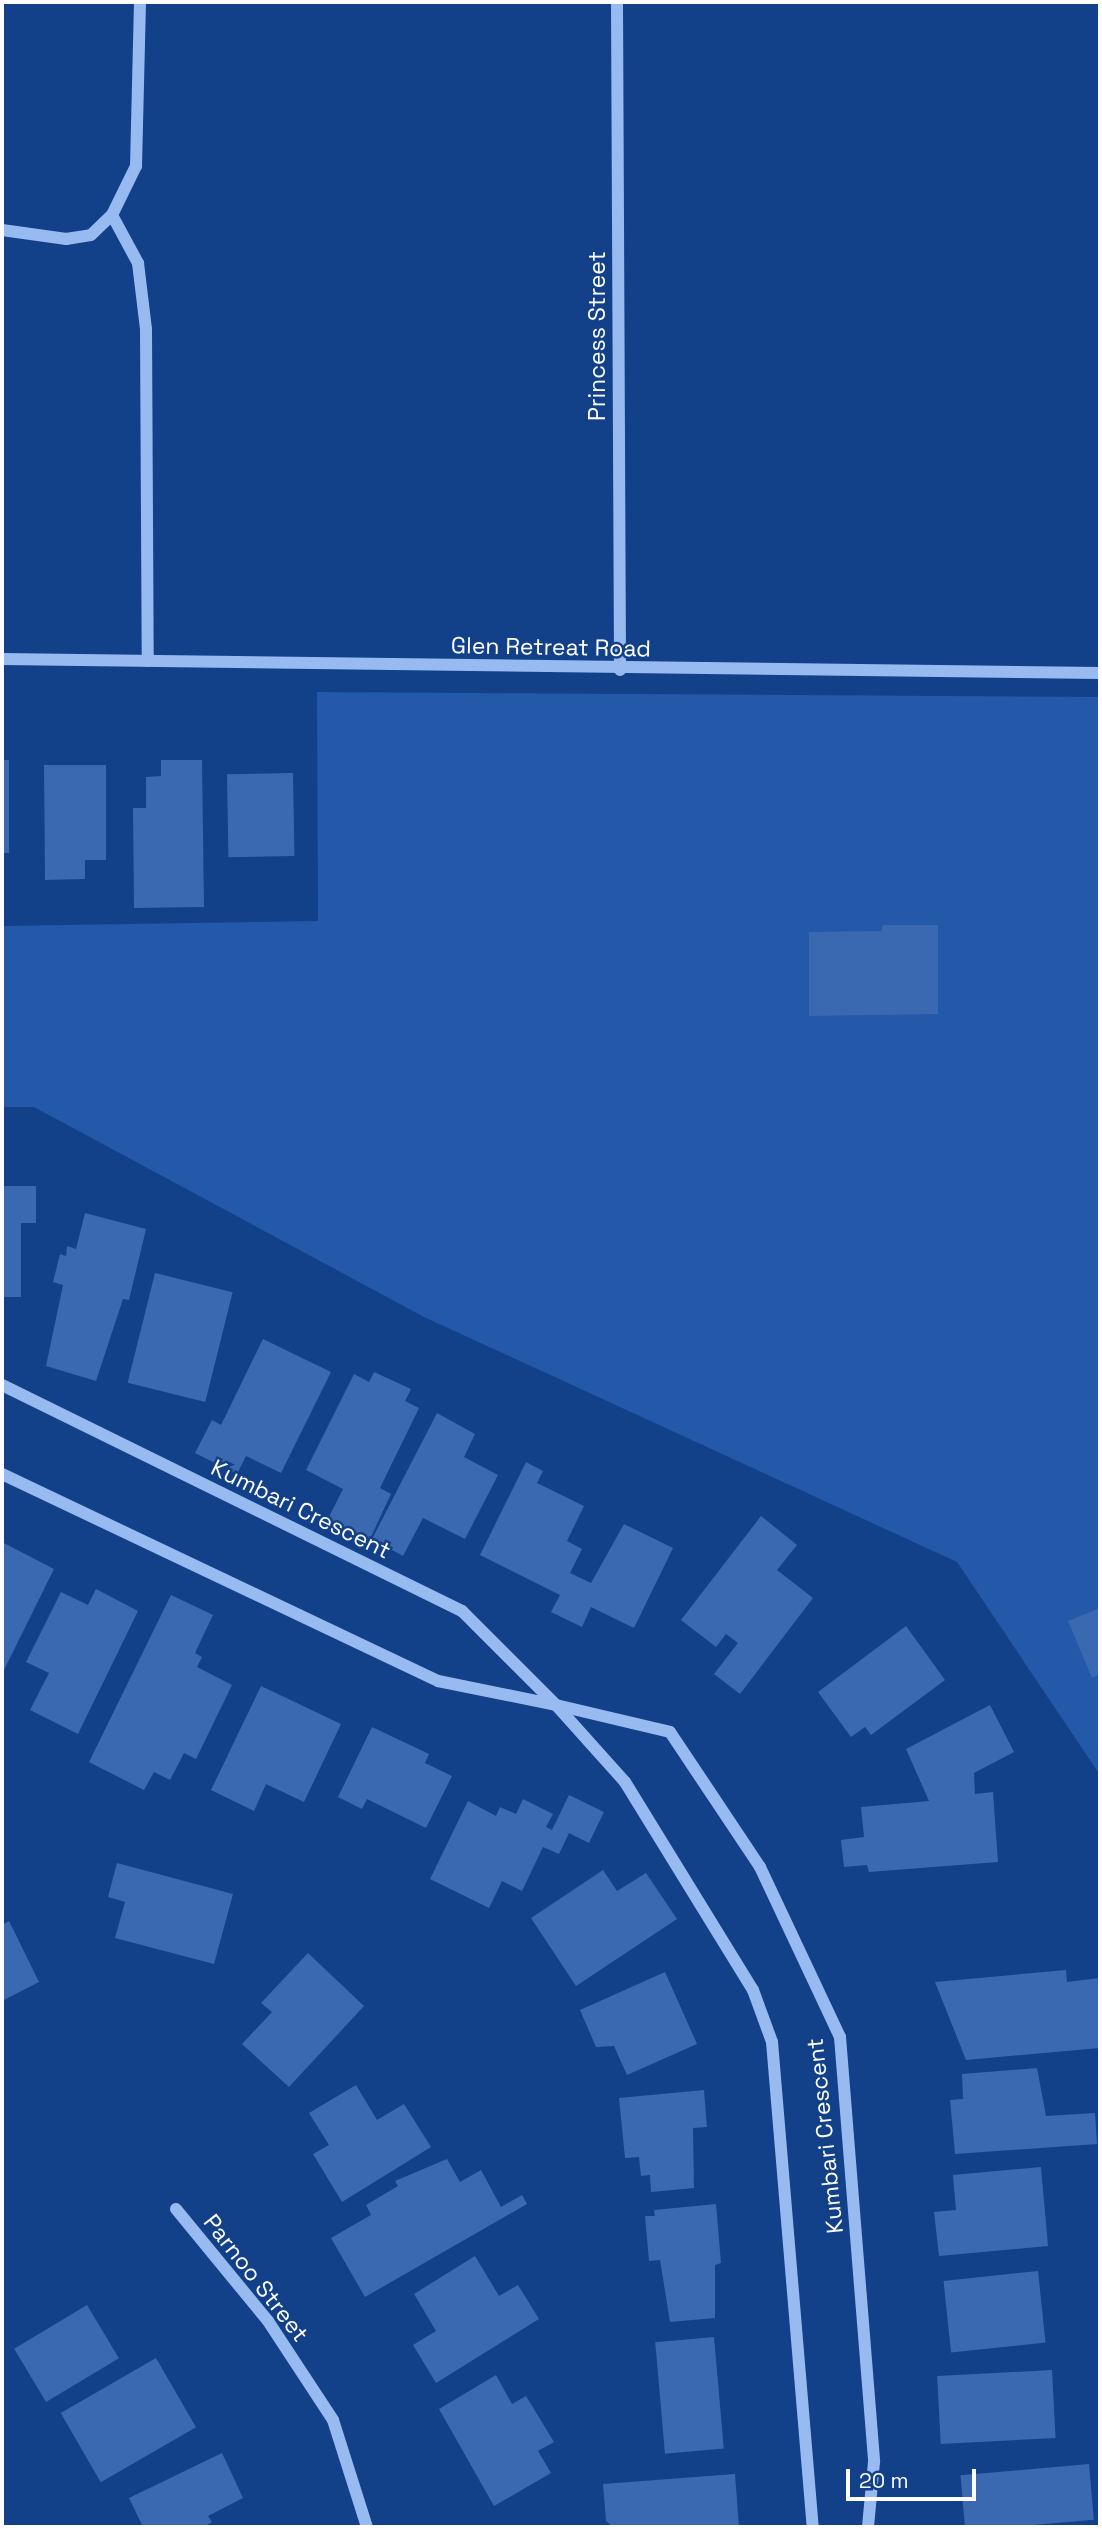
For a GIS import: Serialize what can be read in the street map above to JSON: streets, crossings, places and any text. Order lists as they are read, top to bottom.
{
  "streets": {
    "street": [
      "Princess Street",
      "Glen Retreat Road",
      "Kumbari Crescent",
      "Parnoo Street"
    ]
  },
  "crossings": [
    ["Princess Street", "Glen Retreat Road"]
  ],
  "scale_bar": "20 m"
}
